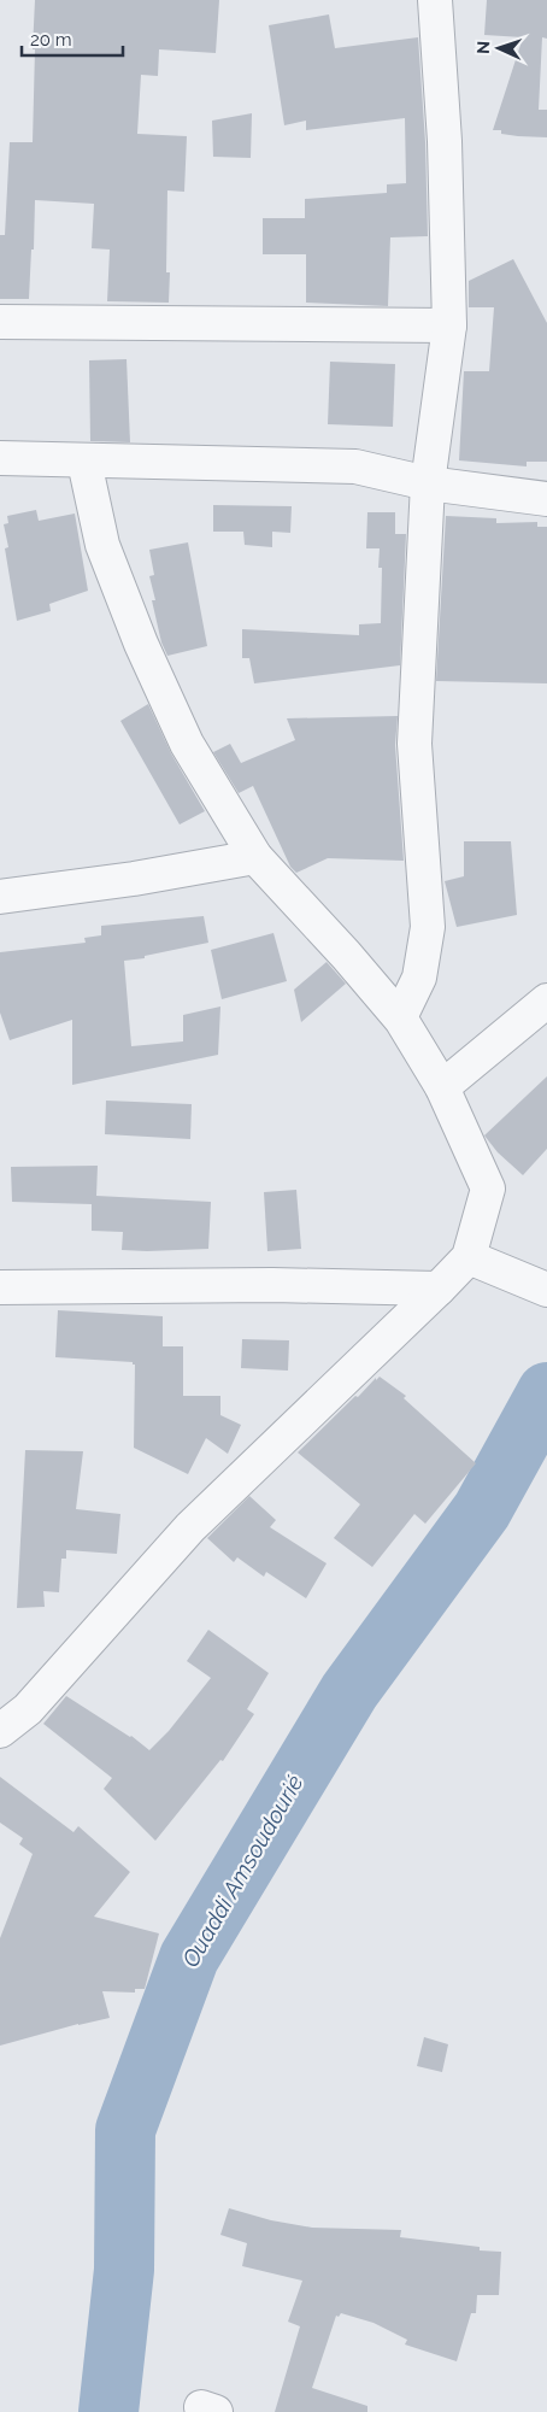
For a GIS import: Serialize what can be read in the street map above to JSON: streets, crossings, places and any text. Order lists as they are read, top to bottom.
{
  "water": ["Ouaddi Amsoudourié"],
  "scale_bar": "20 m",
  "north": "left"
}
